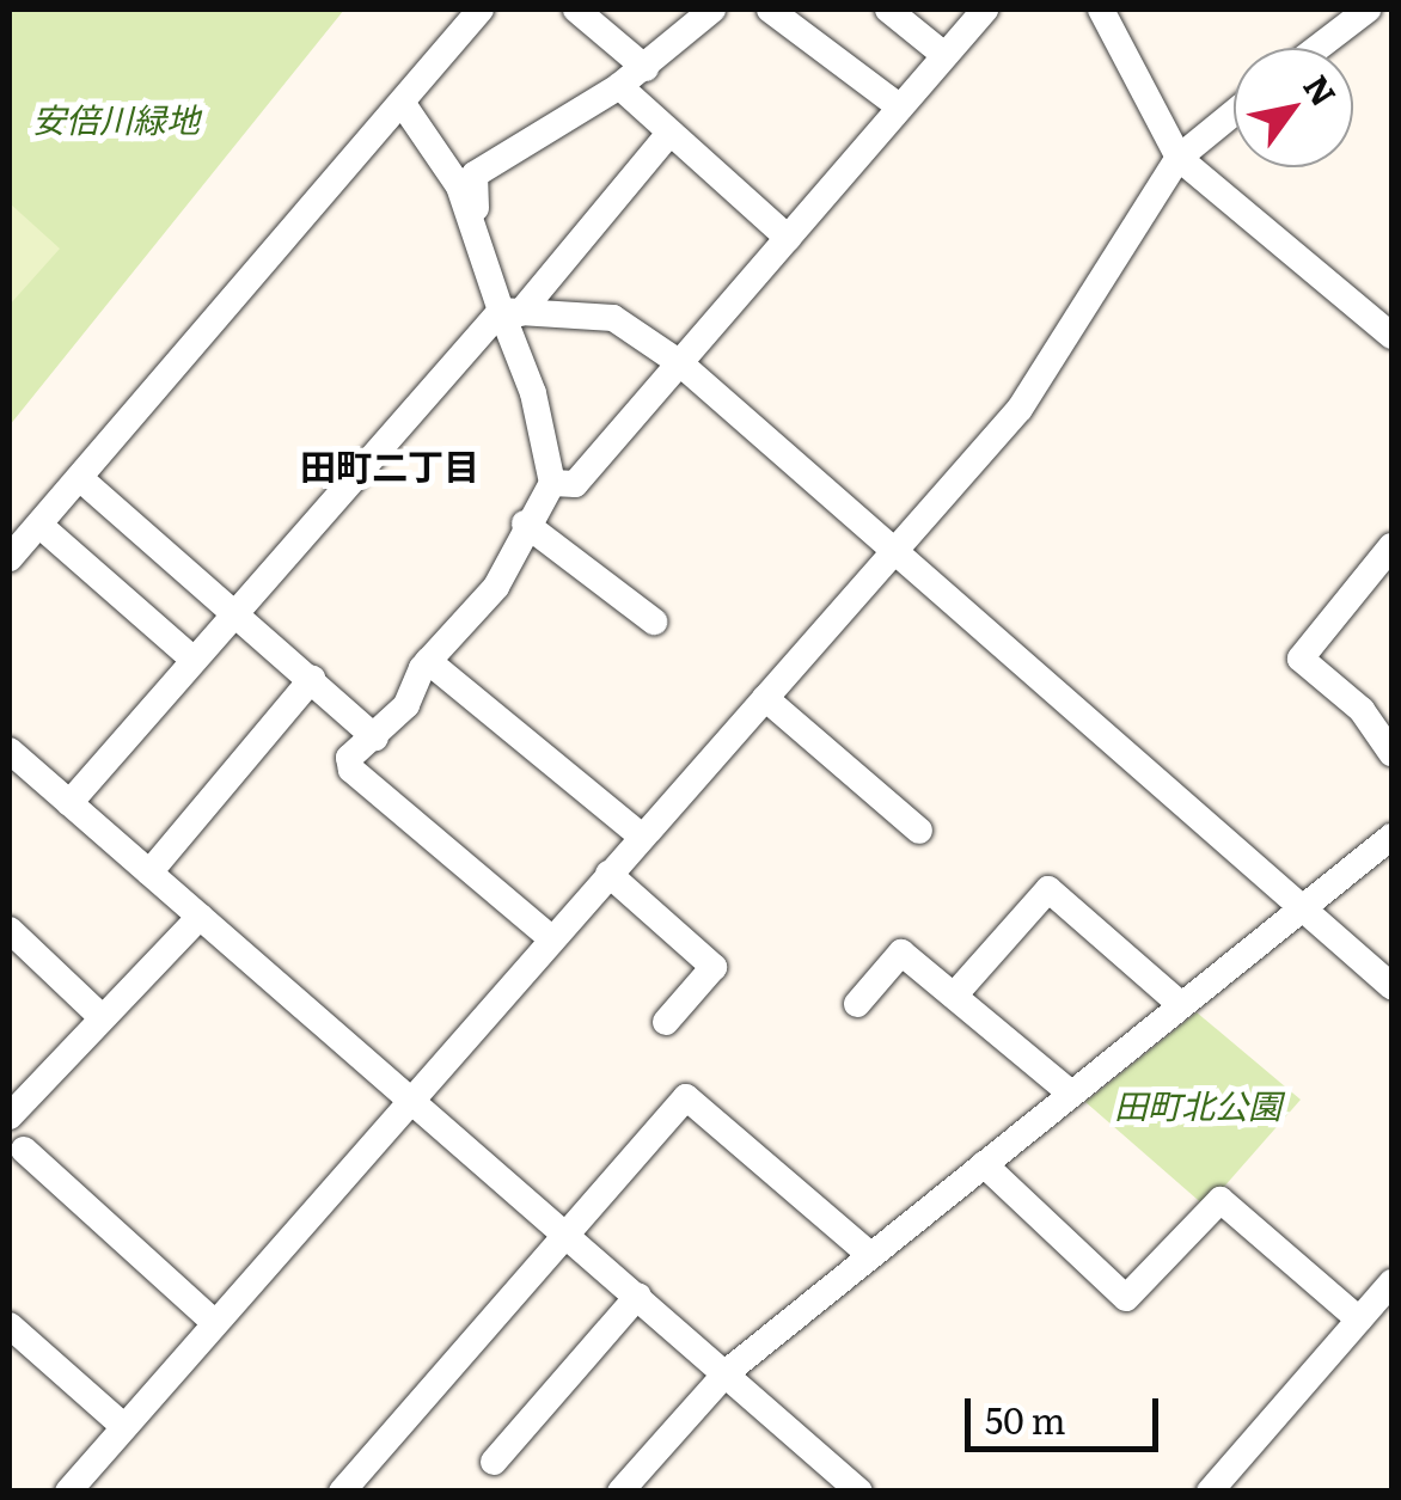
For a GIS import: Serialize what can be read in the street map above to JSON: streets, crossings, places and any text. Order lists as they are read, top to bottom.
{
  "districts": ["田町二丁目"],
  "parks": ["安倍川緑地", "田町北公園"],
  "scale_bar": "50 m",
  "north": "top right"
}
